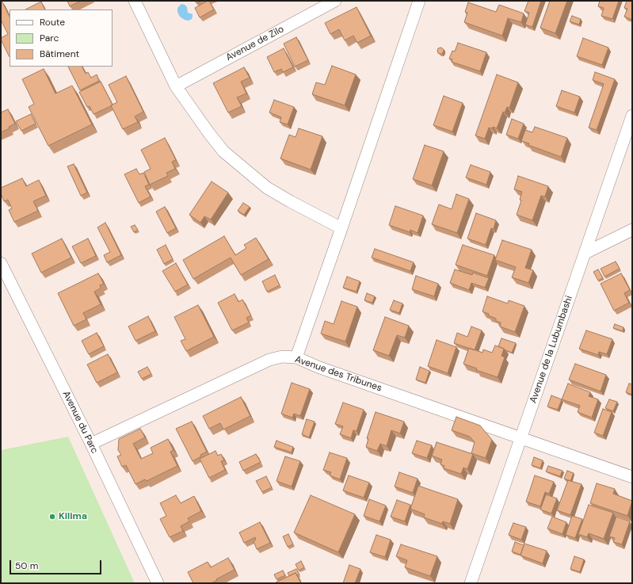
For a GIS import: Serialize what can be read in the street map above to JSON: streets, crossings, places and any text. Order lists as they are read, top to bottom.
{
  "streets": {
    "street": [
      "Avenue de Zilo",
      "Avenue de la Lubumbashi",
      "Avenue des Tribunes",
      "Avenue du Parc"
    ]
  },
  "crossings": [
    ["Avenue de la Lubumbashi", "Avenue des Tribunes"],
    ["Avenue des Tribunes", "Avenue du Parc"]
  ],
  "places": ["Kilima"],
  "legend": ["Route", "Parc", "Bâtiment"],
  "scale_bar": "50 m"
}
